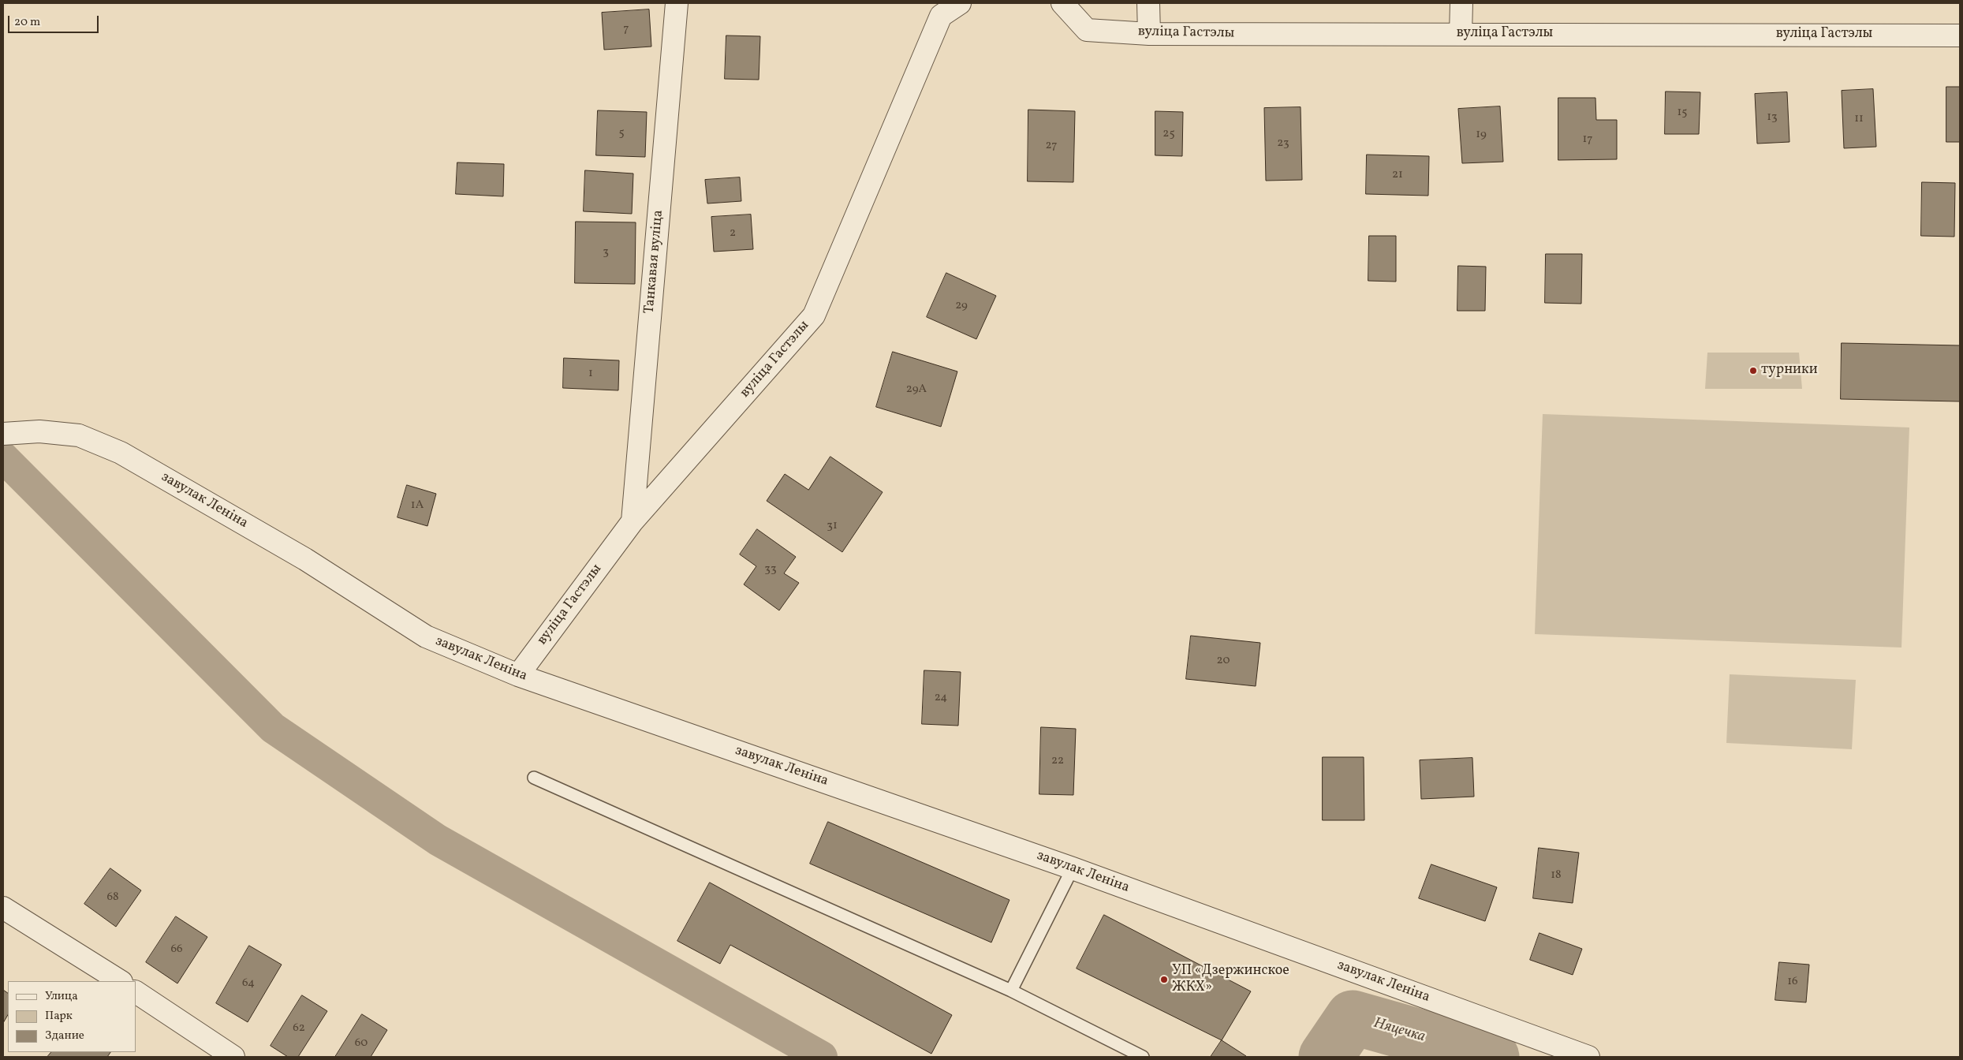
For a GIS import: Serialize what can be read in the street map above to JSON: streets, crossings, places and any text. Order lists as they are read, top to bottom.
{
  "streets": {
    "street": ["вуліца Гастэлы", "Танкавая вуліца", "завулак Леніна"]
  },
  "crossings": [
    ["вуліца Гастэлы", "Танкавая вуліца"],
    ["вуліца Гастэлы", "завулак Леніна"]
  ],
  "water": ["Няцечка"],
  "places": ["турники", "УП «Дзержинское ЖКХ»"],
  "house_numbers": [
    "7",
    "15",
    "13",
    "11",
    "5",
    "25",
    "19",
    "17",
    "23",
    "27",
    "21",
    "2",
    "3",
    "29",
    "1",
    "29А",
    "1А",
    "31",
    "33",
    "20",
    "24",
    "22",
    "18",
    "68",
    "66",
    "16",
    "64",
    "62",
    "60"
  ],
  "legend": ["Улица", "Парк", "Здание"],
  "scale_bar": "20 m"
}
